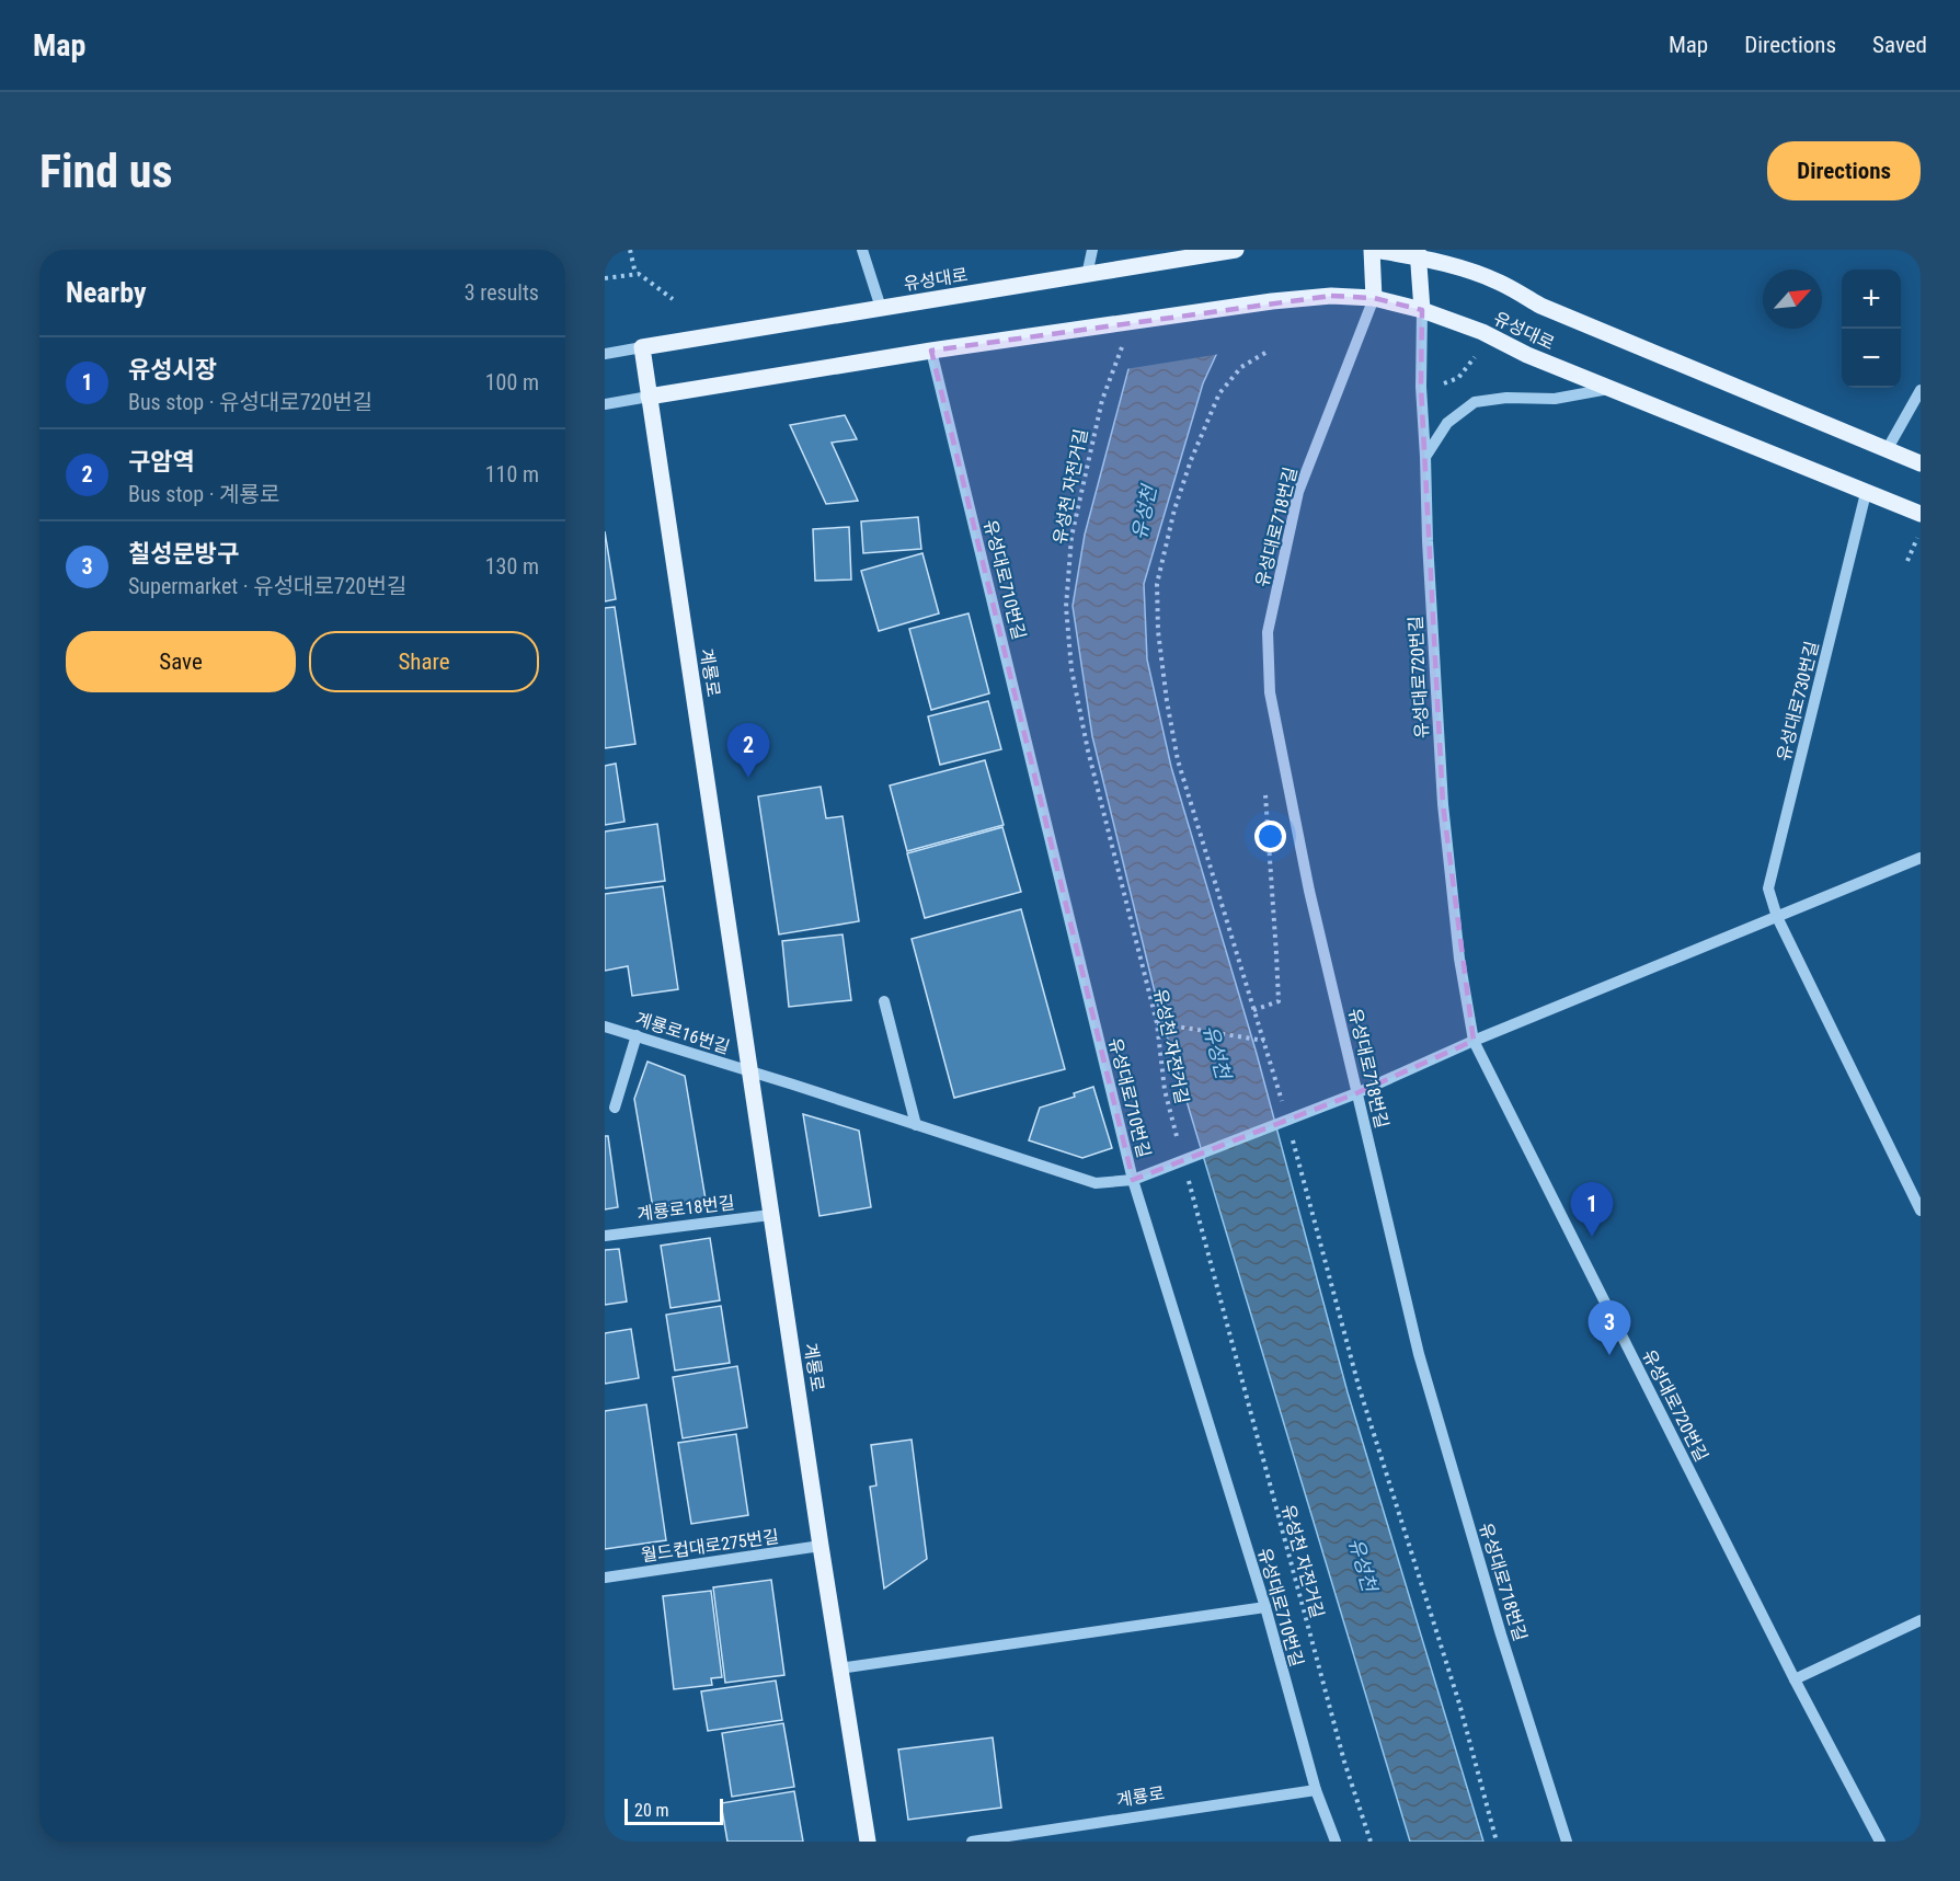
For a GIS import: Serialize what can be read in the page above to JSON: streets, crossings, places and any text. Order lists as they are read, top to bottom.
{
  "streets": {
    "main road": ["유성대로", "계룡로"],
    "street": [
      "유성대로718번길",
      "유성대로710번길",
      "유성대로720번길",
      "유성대로730번길",
      "계룡로16번길",
      "계룡로18번길",
      "월드컵대로275번길"
    ],
    "path": ["유성천 자전거길"]
  },
  "crossings": [
    ["유성대로", "유성대로718번길"],
    ["유성대로", "유성대로710번길"],
    ["유성대로", "계룡로"],
    ["유성대로", "유성대로720번길"],
    ["유성대로", "유성대로730번길"],
    ["유성대로710번길", "계룡로"],
    ["계룡로", "계룡로16번길"],
    ["계룡로", "계룡로18번길"],
    ["계룡로", "월드컵대로275번길"]
  ],
  "water": ["유성천"],
  "scale_bar": "20 m",
  "north": "top right",
  "page": {
    "header": "Map",
    "nav": ["Map", "Directions", "Saved"],
    "buttons": [
      "Directions",
      ["Save", "Share"]
    ],
    "title": "Find us",
    "heading": ["Nearby", "3 results"],
    "map_buttons": ["+", "−"],
    "list": [
      {
        "mark": "1",
        "name": "유성시장",
        "note": "Bus stop · 유성대로720번길",
        "value": "100 m"
      },
      {
        "mark": "2",
        "name": "구암역",
        "note": "Bus stop · 계룡로",
        "value": "110 m"
      },
      {
        "mark": "3",
        "name": "칠성문방구",
        "note": "Supermarket · 유성대로720번길",
        "value": "130 m"
      }
    ],
    "pins": ["2", "1", "3"],
    "scale": "20 m"
  }
}
